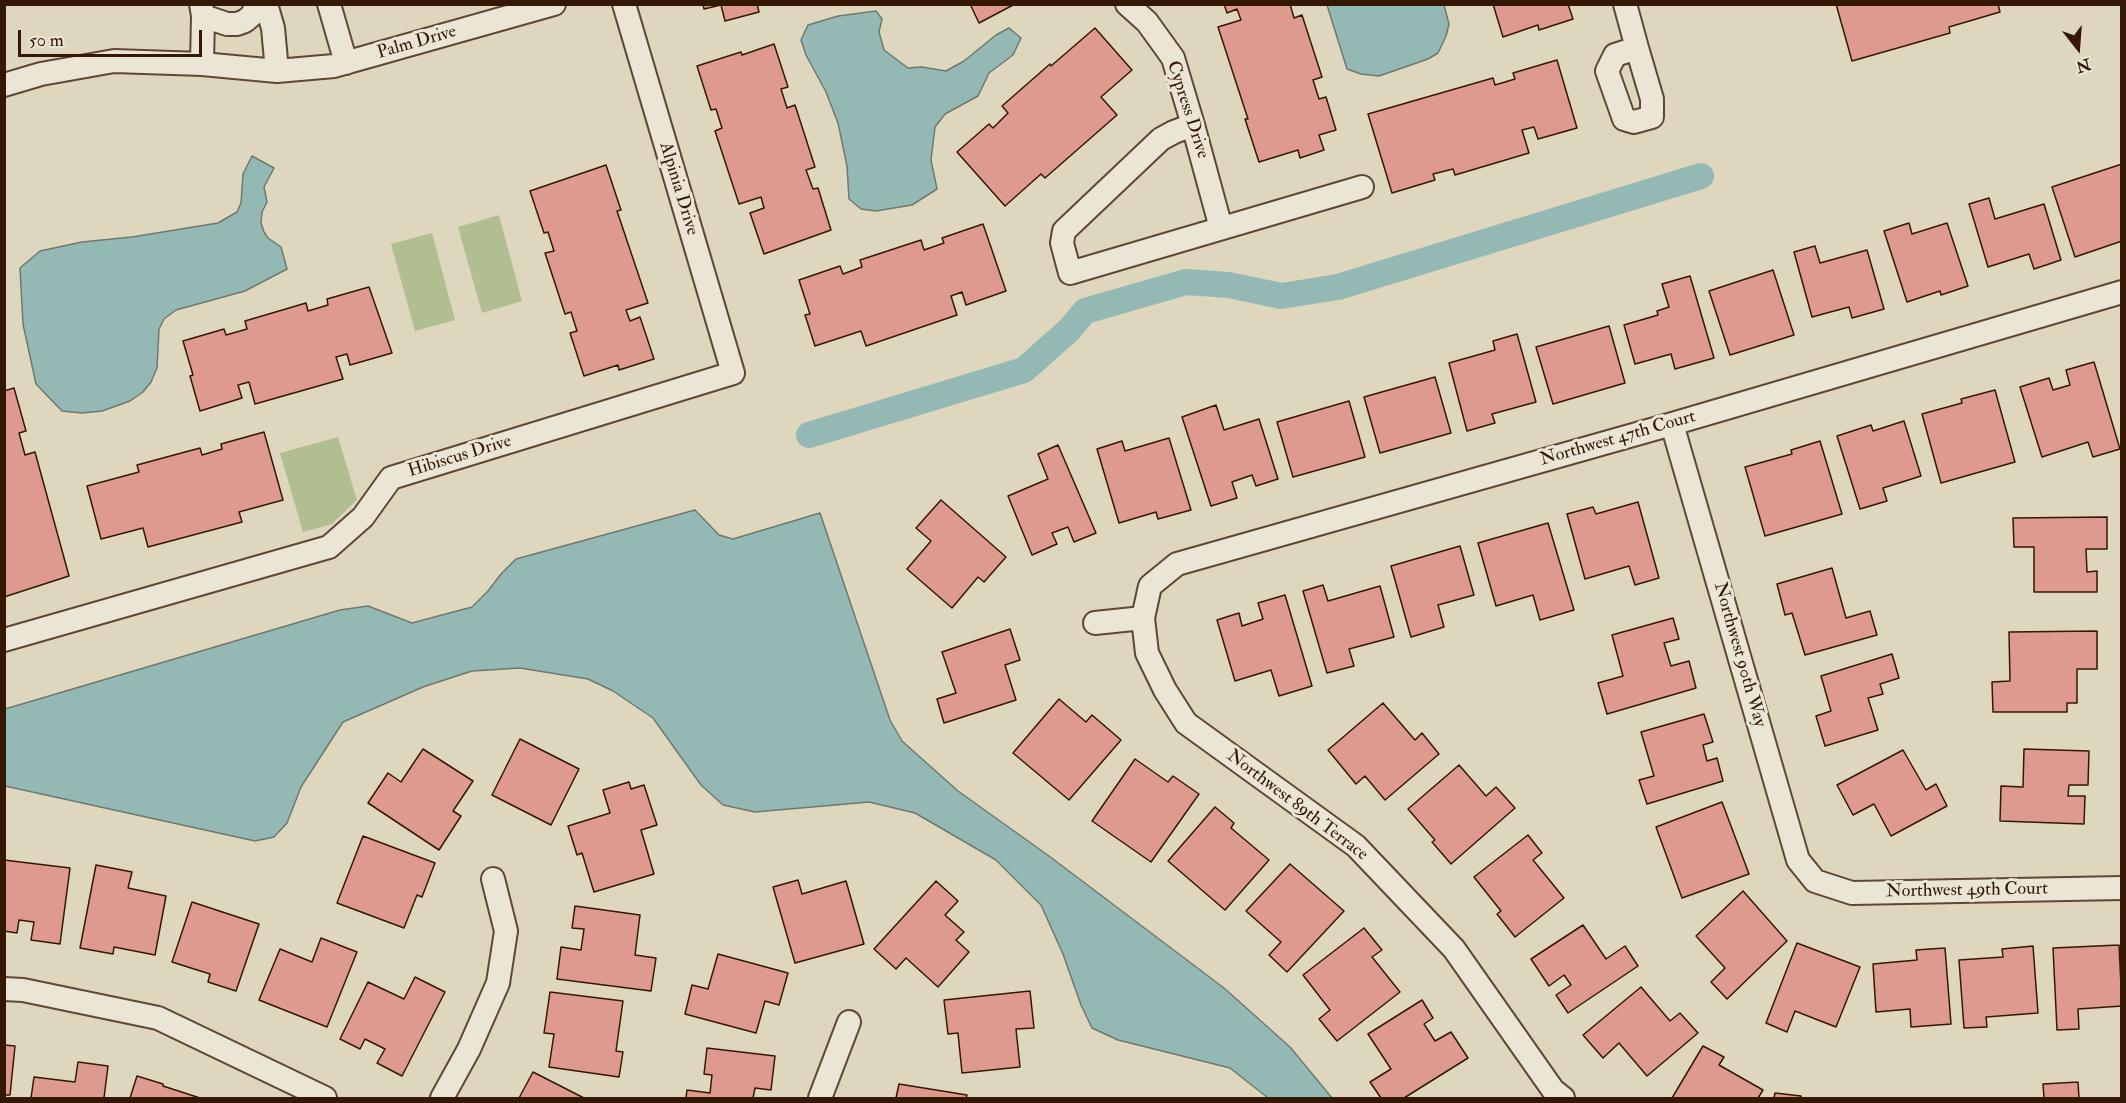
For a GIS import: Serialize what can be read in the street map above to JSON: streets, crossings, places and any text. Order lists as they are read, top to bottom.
{
  "streets": {
    "street": [
      "Palm Drive",
      "Cypress Drive",
      "Alpinia Drive",
      "Northwest 47th Court",
      "Hibiscus Drive",
      "Northwest 90th Way",
      "Northwest 89th Terrace",
      "Northwest 49th Court"
    ]
  },
  "crossings": [
    ["Alpinia Drive", "Hibiscus Drive"],
    ["Northwest 47th Court", "Northwest 90th Way"],
    ["Northwest 47th Court", "Northwest 89th Terrace"],
    ["Northwest 90th Way", "Northwest 49th Court"]
  ],
  "scale_bar": "50 m",
  "north": "bottom"
}
